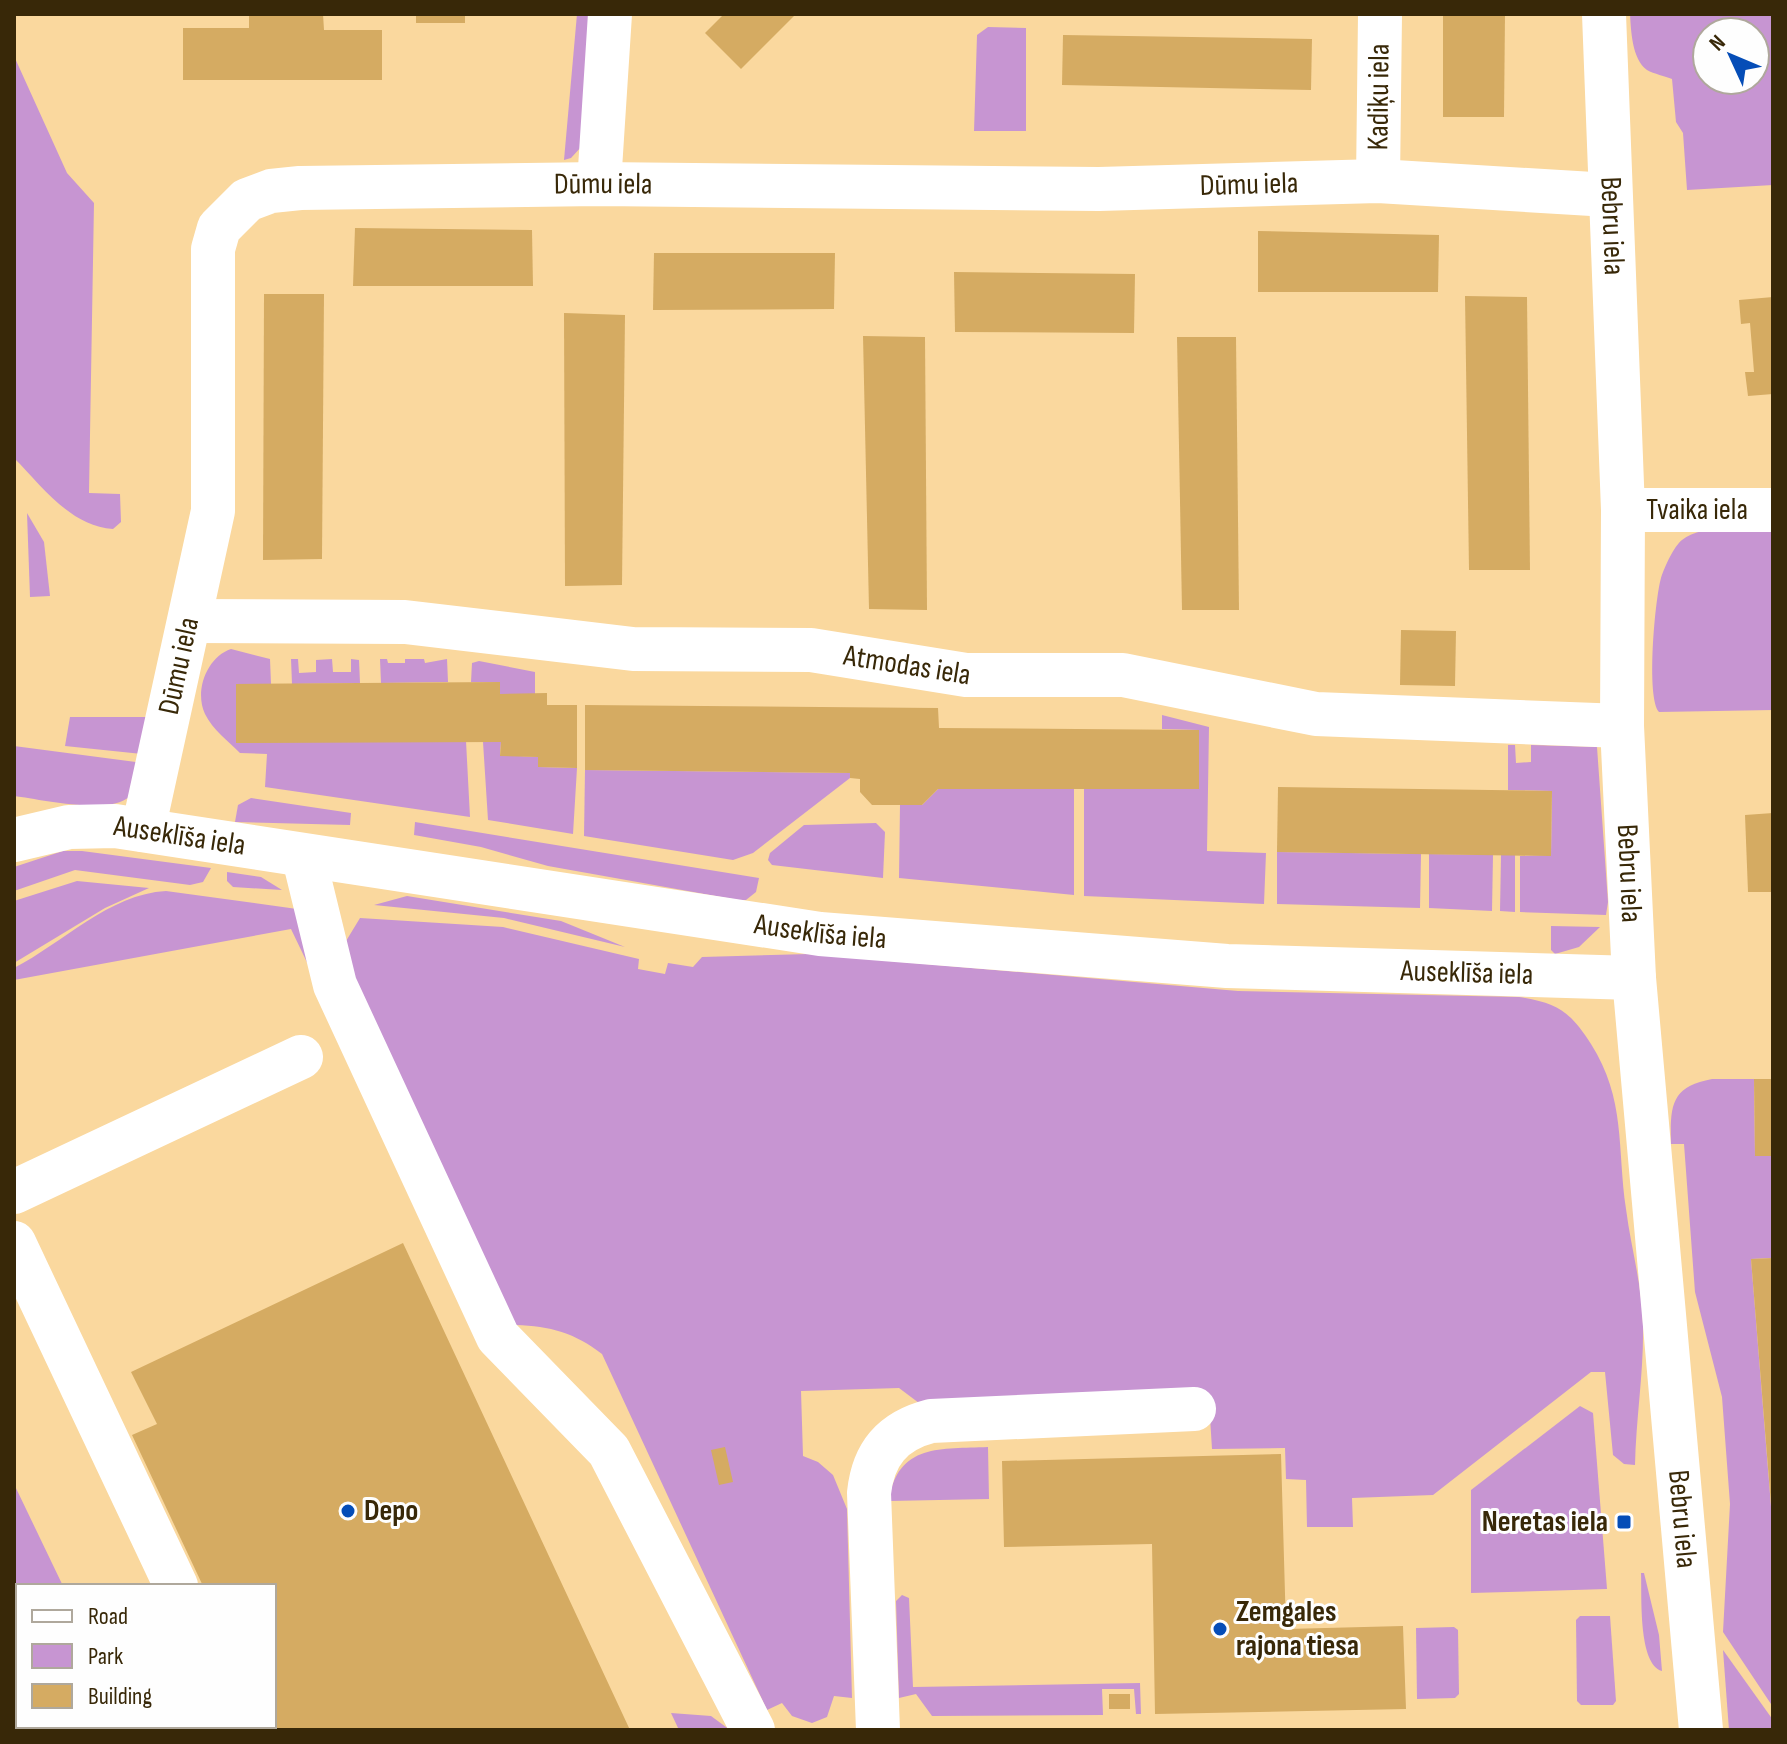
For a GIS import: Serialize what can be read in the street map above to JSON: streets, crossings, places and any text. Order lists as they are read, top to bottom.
{
  "streets": {
    "street": [
      "Kadiķu iela",
      "Dūmu iela",
      "Bebru iela",
      "Tvaika iela",
      "Atmodas iela",
      "Auseklīša iela"
    ]
  },
  "crossings": [
    ["Kadiķu iela", "Dūmu iela"],
    ["Dūmu iela", "Bebru iela"],
    ["Dūmu iela", "Atmodas iela"],
    ["Dūmu iela", "Auseklīša iela"],
    ["Bebru iela", "Tvaika iela"],
    ["Bebru iela", "Atmodas iela"],
    ["Bebru iela", "Auseklīša iela"]
  ],
  "places": {
    "other": ["Depo", "Zemgales rajona tiesa"],
    "transit": ["Neretas iela"]
  },
  "legend": ["Road", "Park", "Building"],
  "north": "top left"
}
